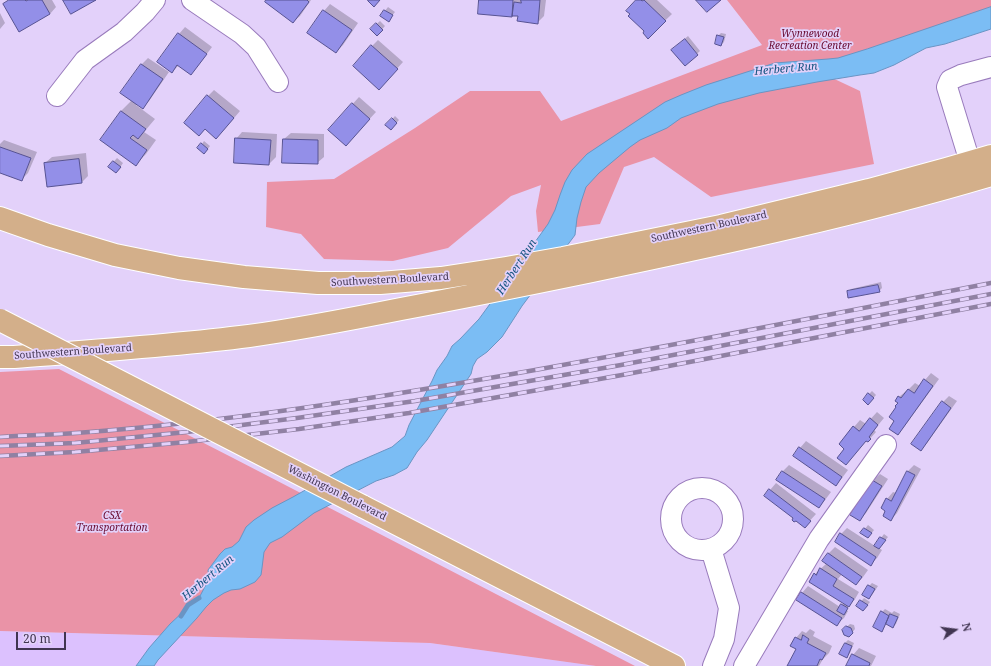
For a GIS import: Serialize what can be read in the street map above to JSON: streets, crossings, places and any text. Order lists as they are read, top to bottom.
{
  "streets": {
    "main road": ["Southwestern Boulevard", "Washington Boulevard"]
  },
  "water": ["Herbert Run"],
  "parks": ["Wynnewood Recreation Center", "CSX Transportation"],
  "scale_bar": "20 m",
  "north": "right"
}
